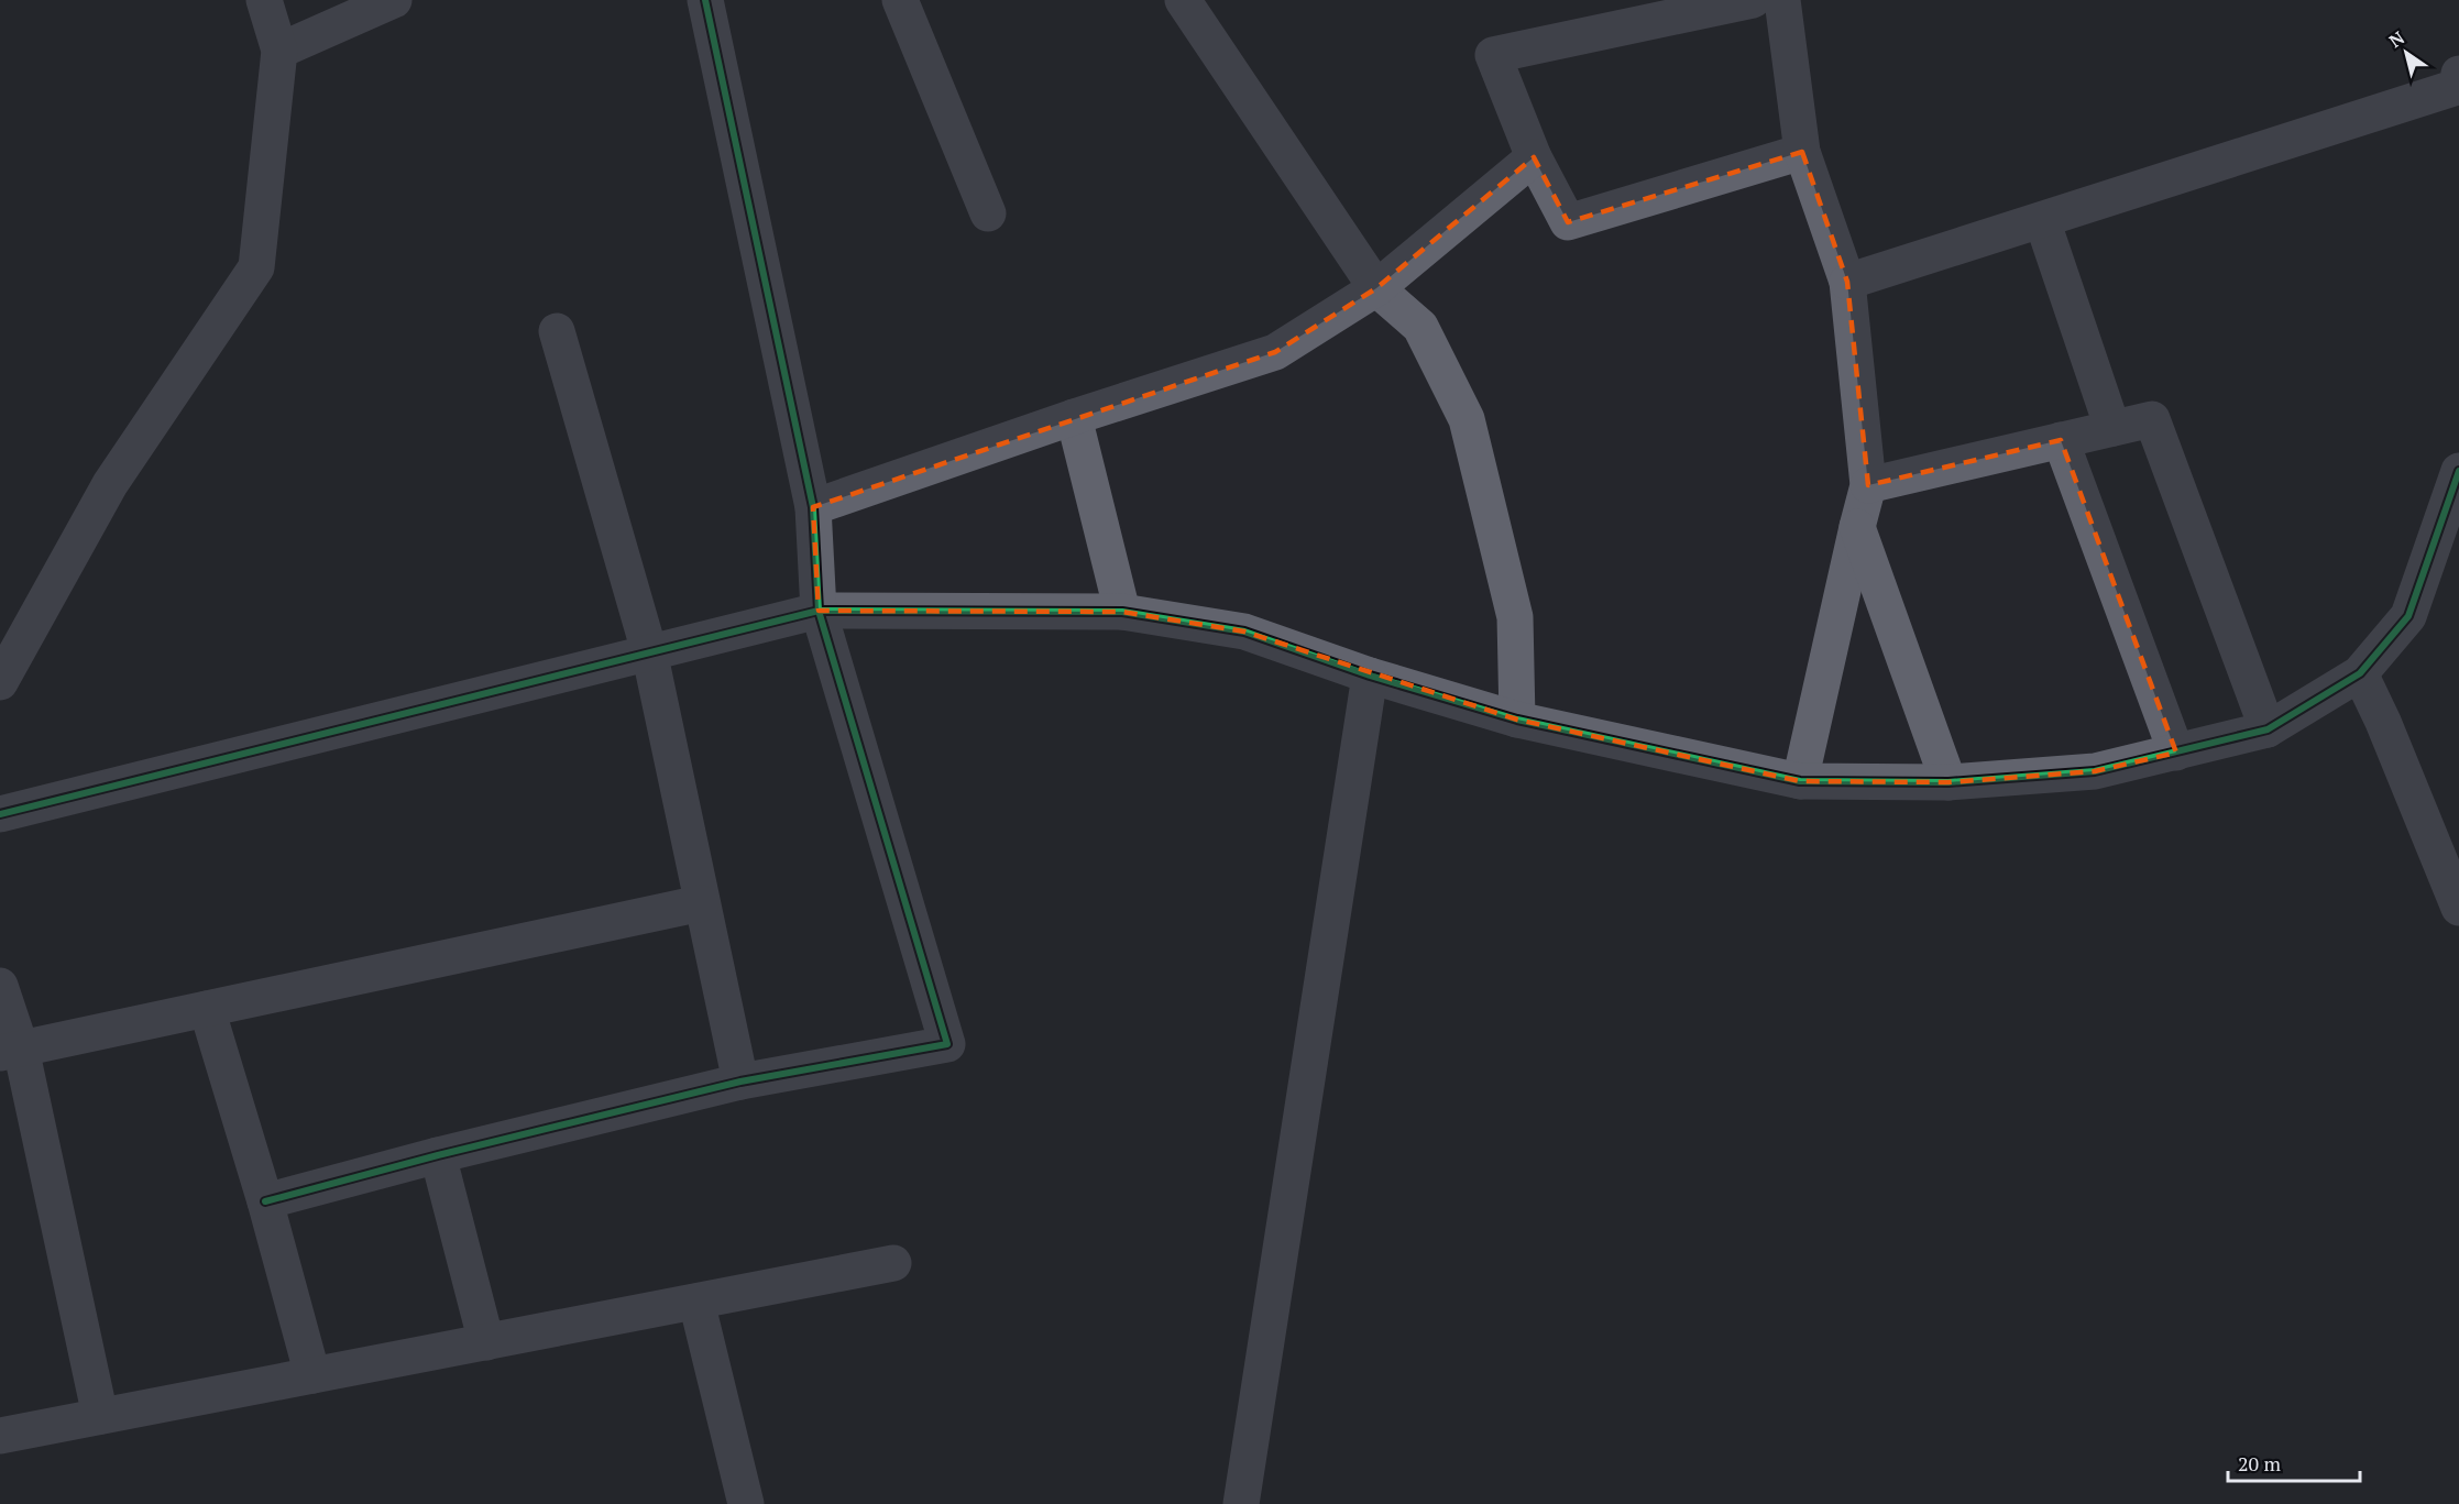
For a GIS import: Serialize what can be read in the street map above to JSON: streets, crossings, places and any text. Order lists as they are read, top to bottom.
{
  "scale_bar": "20 m",
  "north": "top left"
}
